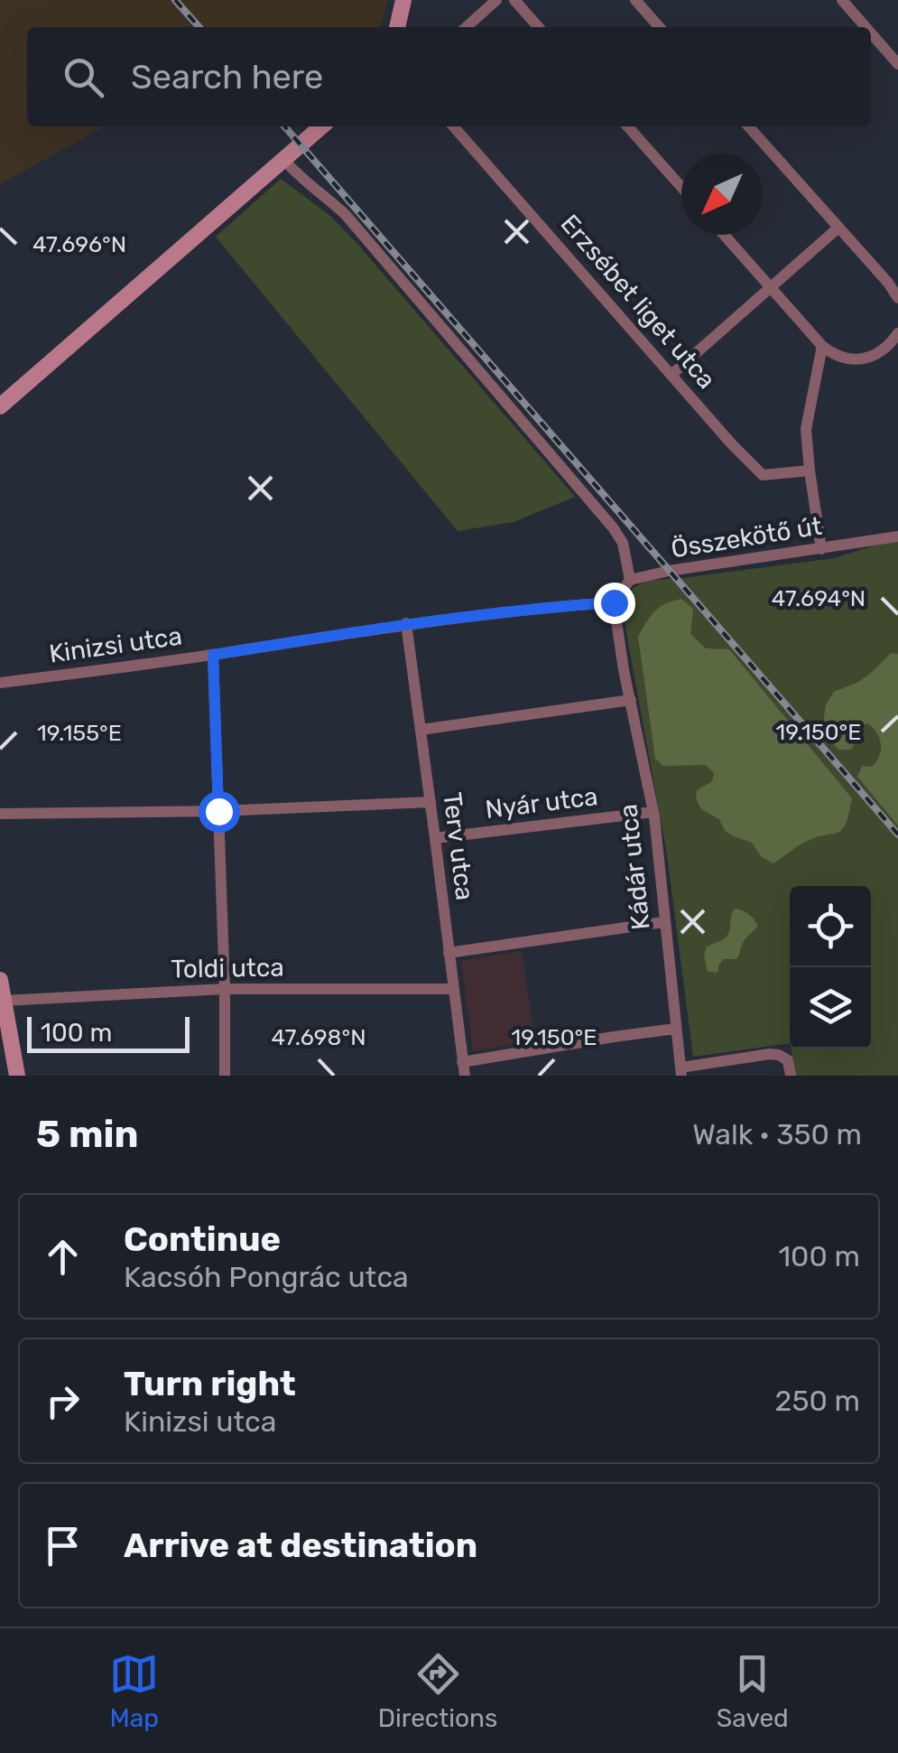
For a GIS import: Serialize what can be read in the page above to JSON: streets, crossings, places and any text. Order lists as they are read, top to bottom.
{
  "streets": {
    "street": [
      "Erzsébet liget utca",
      "Összekötő út",
      "Kinizsi utca",
      "Nyár utca",
      "Terv utca",
      "Kádár utca",
      "Toldi utca"
    ]
  },
  "crossings": [
    ["Kinizsi utca", "Terv utca"],
    ["Kinizsi utca", "Kádár utca"],
    ["Nyár utca", "Terv utca"],
    ["Nyár utca", "Kádár utca"],
    ["Terv utca", "Toldi utca"]
  ],
  "scale_bar": "100 m",
  "north": "bottom left",
  "page": {
    "search": "Search here",
    "scale": "100 m",
    "heading": ["5 min", "Walk · 350 m"],
    "list": [
      ["Continue", "Kacsóh Pongrác utca", "100 m"],
      ["Turn right", "Kinizsi utca", "250 m"],
      "Arrive at destination"
    ],
    "nav": ["Map", "Directions", "Saved"]
  },
  "coordinates": [
    "47.696°N",
    "47.694°N",
    "19.150°E",
    "19.155°E",
    "47.698°N"
  ]
}
